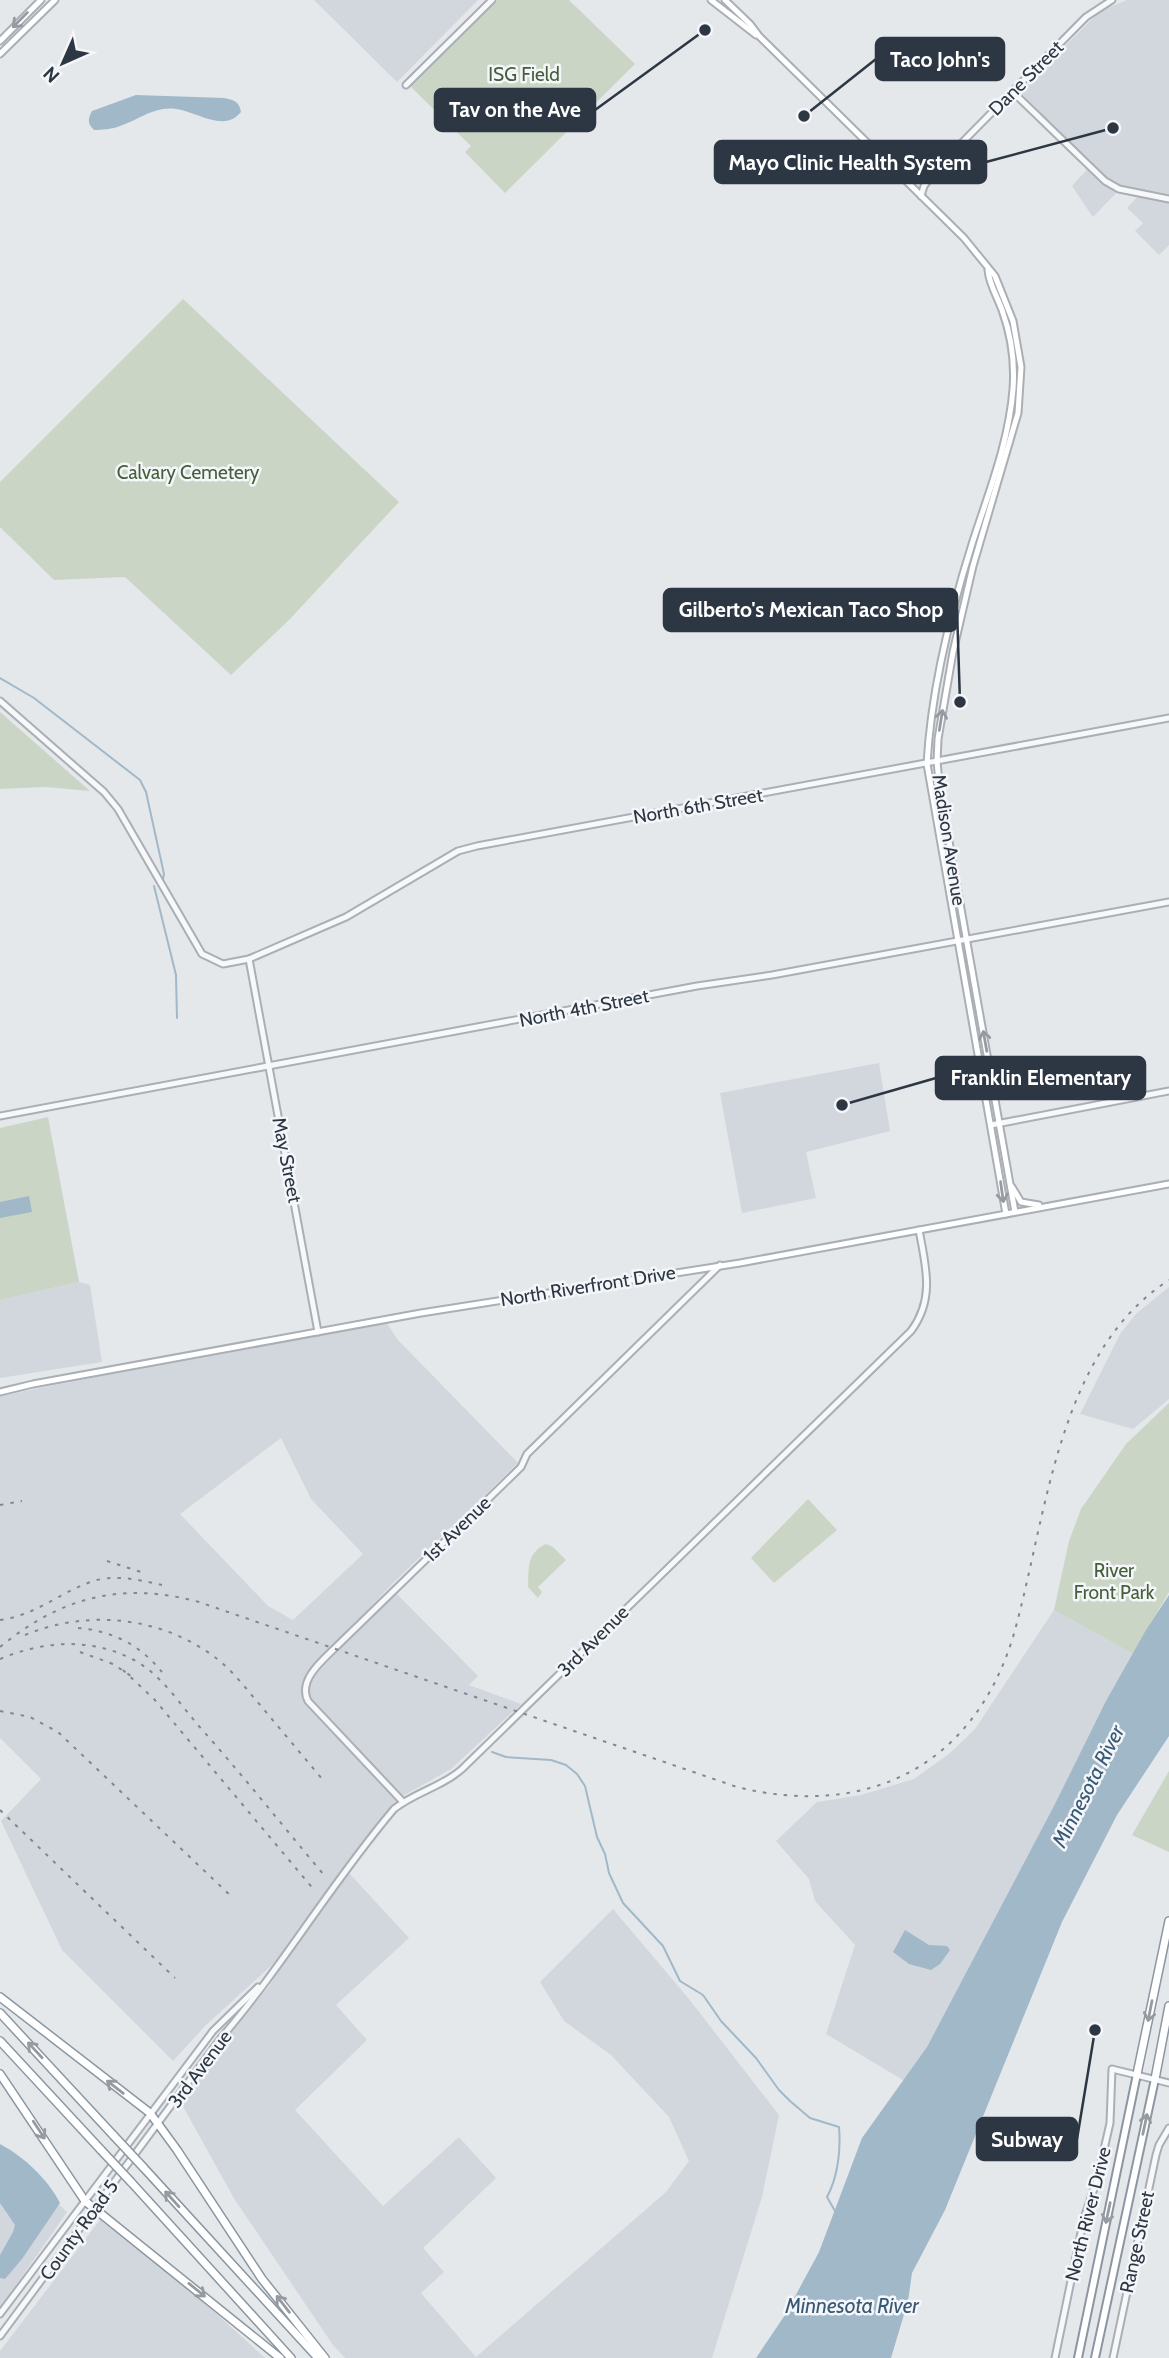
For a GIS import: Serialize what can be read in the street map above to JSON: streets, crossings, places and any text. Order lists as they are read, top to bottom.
{
  "streets": {
    "main road": ["Madison Avenue", "North Riverfront Drive"],
    "street": [
      "Dane Street",
      "North 6th Street",
      "North 4th Street",
      "May Street",
      "1st Avenue",
      "3rd Avenue",
      "North River Drive",
      "County Road 5",
      "Range Street"
    ]
  },
  "crossings": [
    ["Dane Street", "Madison Avenue"],
    ["North 6th Street", "Madison Avenue"],
    ["North 6th Street", "May Street"],
    ["Madison Avenue", "North 4th Street"],
    ["Madison Avenue", "North Riverfront Drive"],
    ["North 4th Street", "May Street"],
    ["May Street", "North Riverfront Drive"],
    ["North Riverfront Drive", "1st Avenue"],
    ["North Riverfront Drive", "3rd Avenue"],
    ["1st Avenue", "3rd Avenue"],
    ["3rd Avenue", "County Road 5"]
  ],
  "water": ["Minnesota River"],
  "parks": ["ISG Field", "Calvary Cemetery", "River Front Park"],
  "places": [
    "Tav on the Ave",
    "Taco John's",
    "Mayo Clinic Health System",
    "Gilberto's Mexican Taco Shop",
    "Franklin Elementary",
    "Subway"
  ],
  "north": "bottom left"
}
